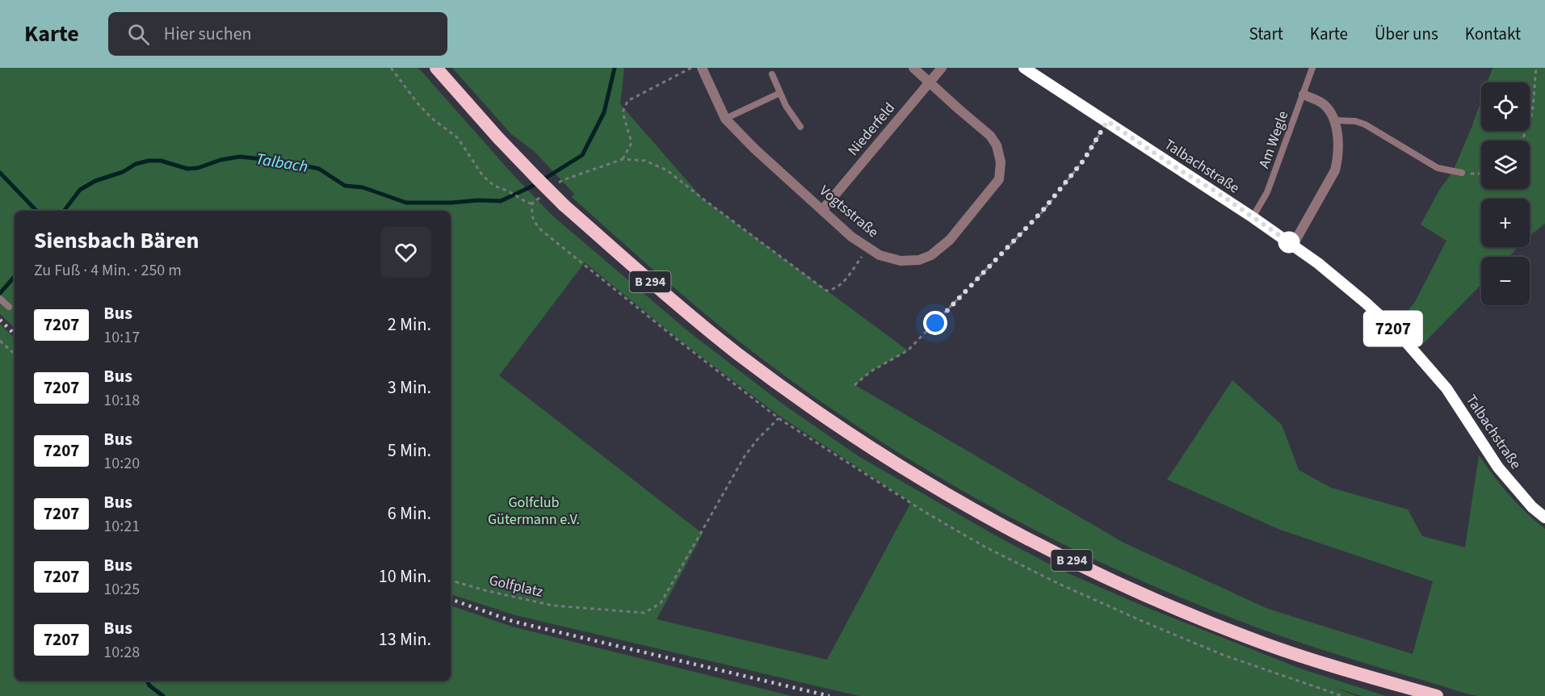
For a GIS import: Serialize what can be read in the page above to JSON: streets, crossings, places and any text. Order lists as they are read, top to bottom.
{
  "streets": {
    "highway": ["B 294"],
    "street": ["Niederfeld", "Talbachstraße", "Vogtsstraße"],
    "lane": ["Am Wegle"],
    "path": ["Golfplatz"]
  },
  "crossings": [
    ["Niederfeld", "Vogtsstraße"],
    ["Am Wegle", "Talbachstraße"]
  ],
  "water": ["Talbach"],
  "parks": ["Golfclub Gütermann e.V."],
  "lines": ["bus line 7207"],
  "page": {
    "header": "Karte",
    "search": "Hier suchen",
    "nav": [
      "Start",
      "Karte",
      "Über uns",
      "Kontakt"
    ],
    "on_map": "7207",
    "map_buttons": ["+", "−"],
    "heading": ["Siensbach Bären", "Zu Fuß · 4 Min. · 250 m"],
    "list": [
      {
        "mark": "7207",
        "name": "Bus",
        "note": "10:17",
        "value": "2 Min."
      },
      {
        "mark": "7207",
        "name": "Bus",
        "note": "10:18",
        "value": "3 Min."
      },
      {
        "mark": "7207",
        "name": "Bus",
        "note": "10:20",
        "value": "5 Min."
      },
      {
        "mark": "7207",
        "name": "Bus",
        "note": "10:21",
        "value": "6 Min."
      },
      {
        "mark": "7207",
        "name": "Bus",
        "note": "10:25",
        "value": "10 Min."
      },
      {
        "mark": "7207",
        "name": "Bus",
        "note": "10:28",
        "value": "13 Min."
      }
    ]
  }
}
